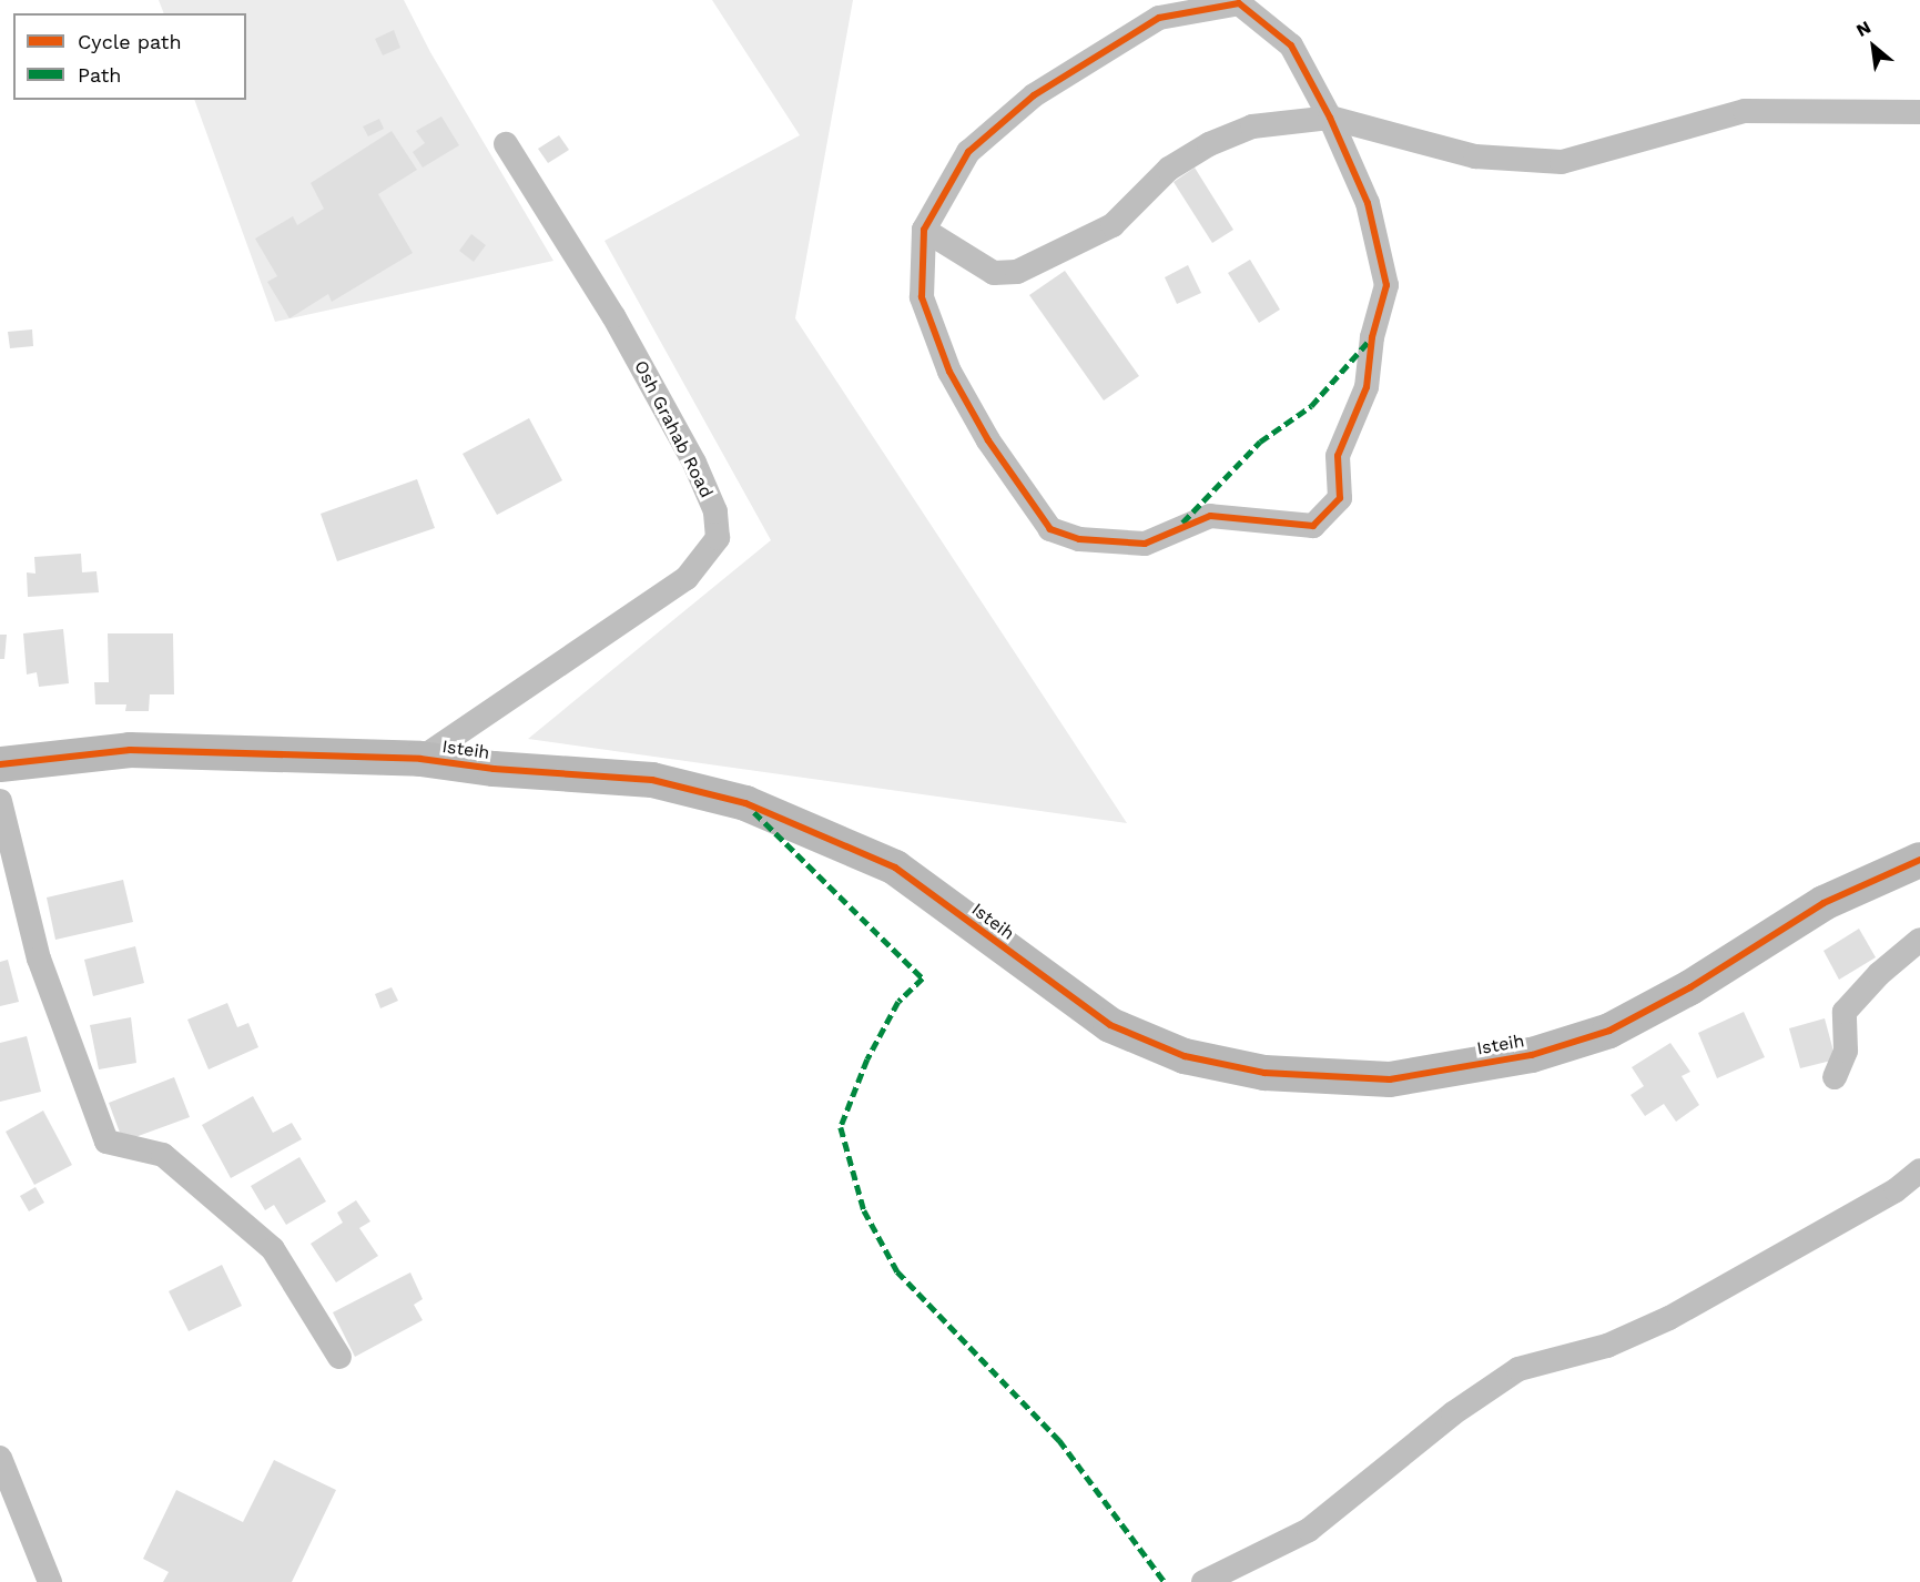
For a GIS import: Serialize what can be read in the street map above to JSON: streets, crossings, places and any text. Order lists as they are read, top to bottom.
{
  "streets": {
    "street": ["Osh Grahab Road", "Isteih"]
  },
  "crossings": [
    ["Osh Grahab Road", "Isteih"]
  ],
  "legend": ["Cycle path", "Path"],
  "north": "top left"
}
